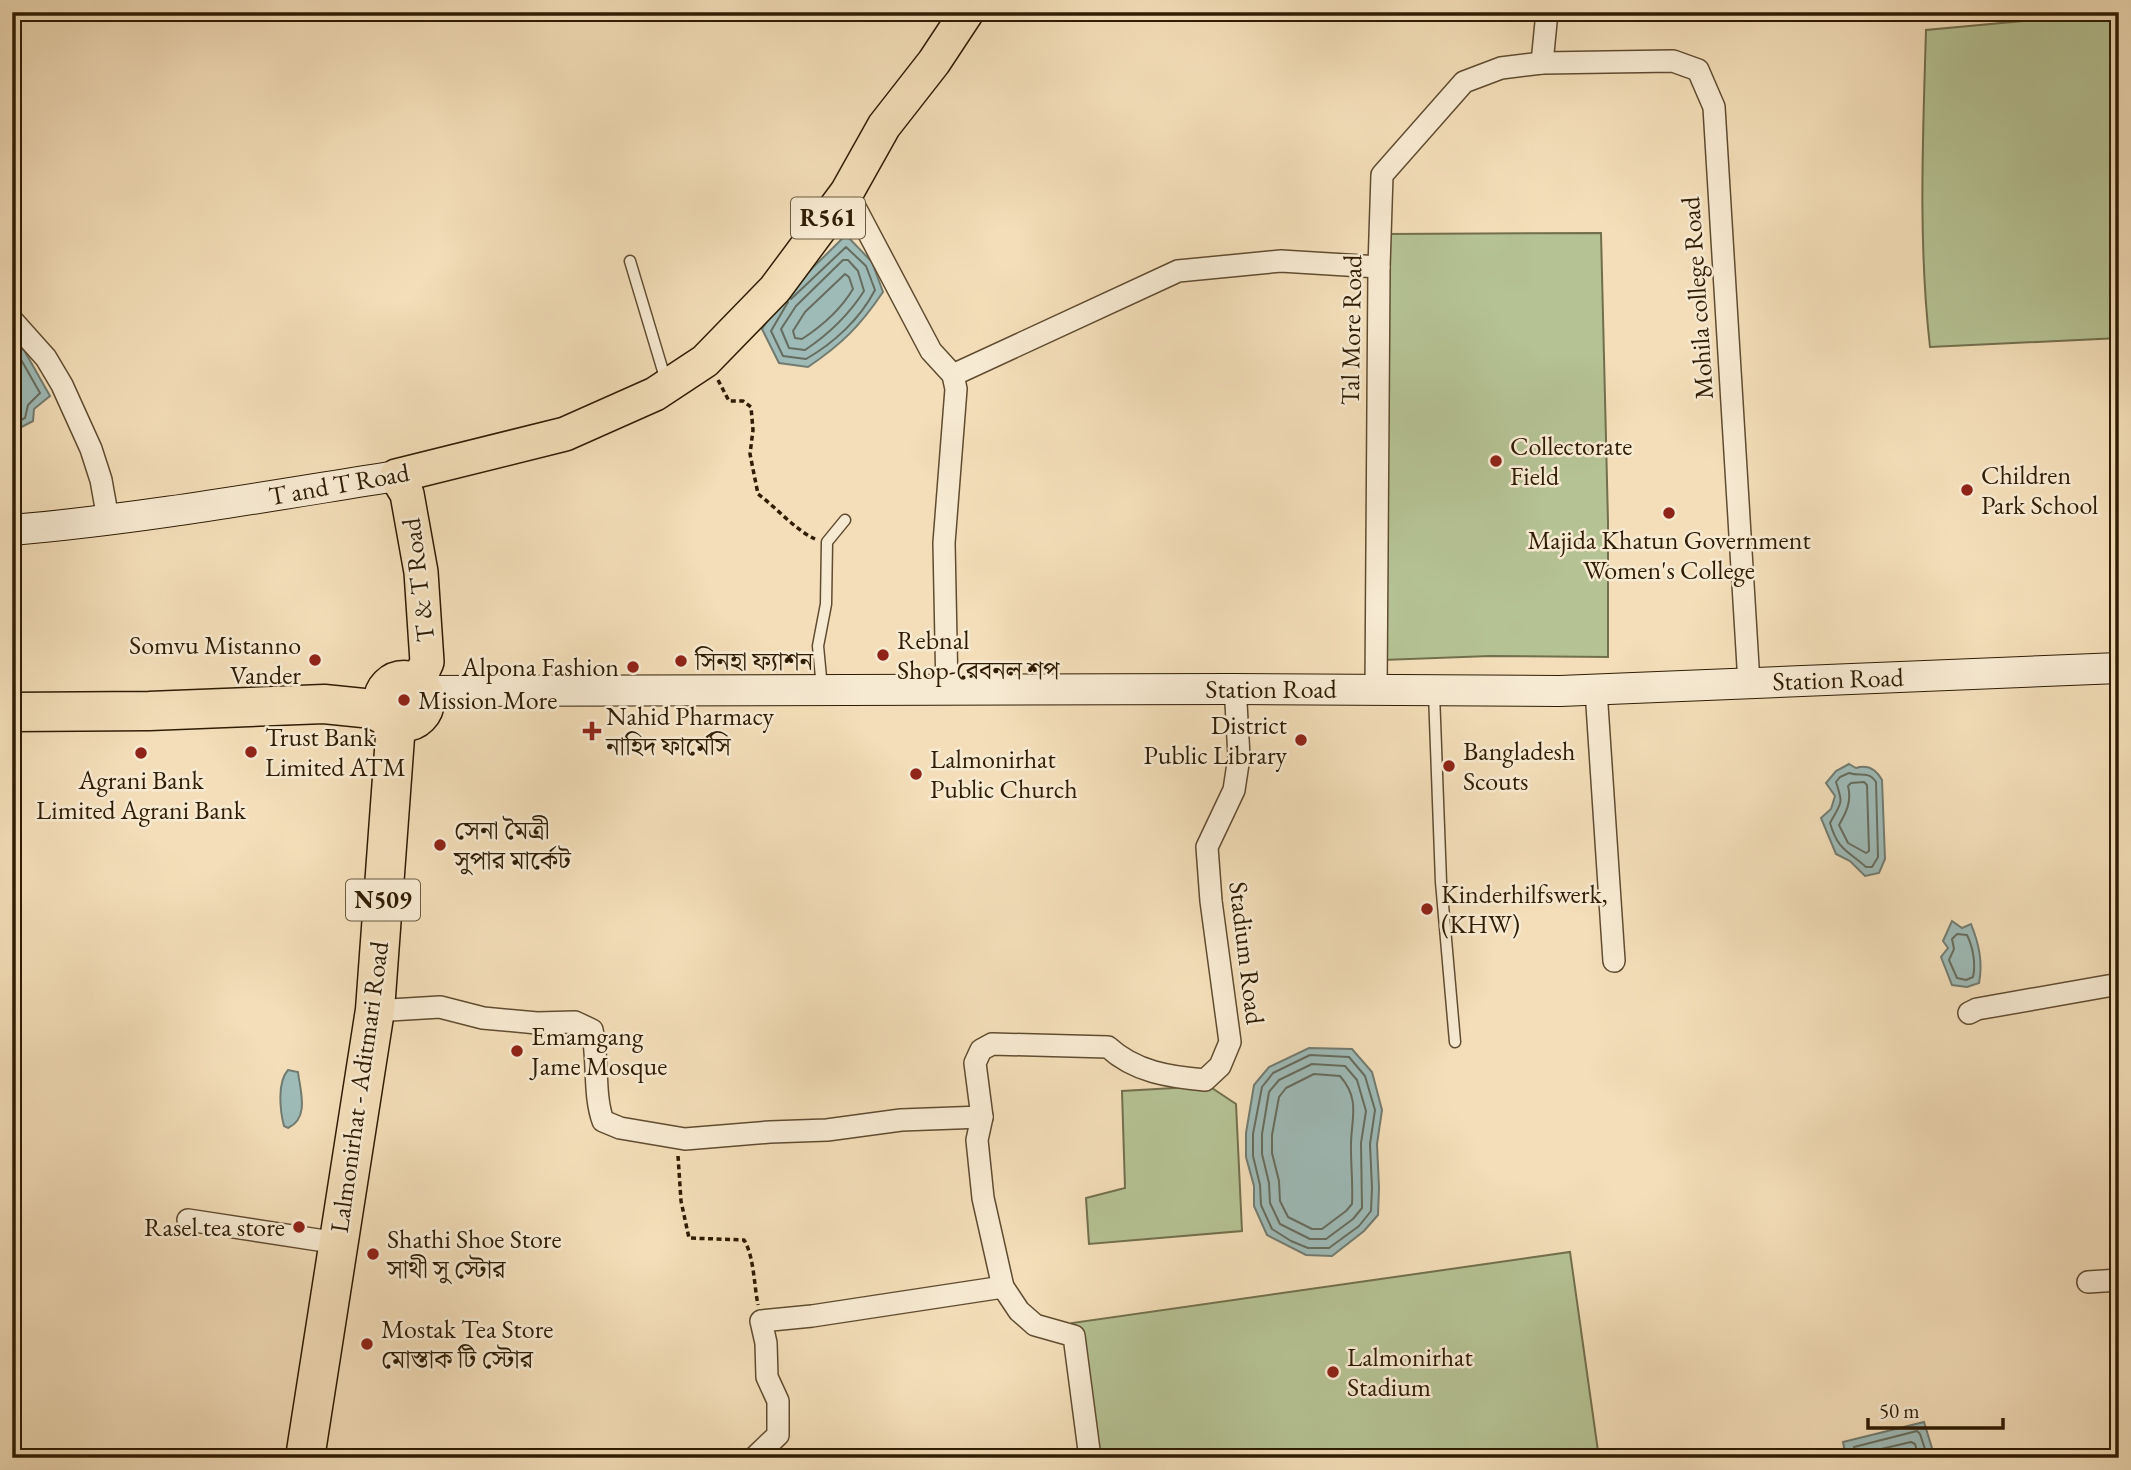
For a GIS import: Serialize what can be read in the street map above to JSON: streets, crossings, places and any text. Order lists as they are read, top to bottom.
{
  "streets": {
    "highway": ["N509", "Lalmonirhat - Aditmari Road"],
    "main road": [
      "R561",
      "T and T Road",
      "T & T Road",
      "Station Road"
    ],
    "street": ["Mohila college Road", "Tal More Road", "Stadium Road"]
  },
  "crossings": [
    ["R561", "T and T Road"],
    ["Mohila college Road", "Tal More Road"],
    ["Mohila college Road", "Station Road"],
    ["Tal More Road", "Station Road"],
    ["T and T Road", "T & T Road"],
    ["T & T Road", "Station Road"],
    ["T & T Road", "N509"],
    ["T & T Road", "Lalmonirhat - Aditmari Road"],
    ["Station Road", "N509"],
    ["Station Road", "Stadium Road"],
    ["Station Road", "Lalmonirhat - Aditmari Road"],
    ["N509", "Lalmonirhat - Aditmari Road"]
  ],
  "places": {
    "other": [
      "Collectorate Field",
      "Children Park School",
      "Majida Khatun Government Women's College",
      "Rebnal Shop-রেবনল শপ",
      "Somvu Mistanno Vander",
      "সিনহা ফ্যাশন",
      "Alpona Fashion",
      "Mission More",
      "District Public Library",
      "Trust Bank Limited ATM",
      "Agrani Bank Limited Agrani Bank",
      "Bangladesh Scouts",
      "Lalmonirhat Public Church",
      "সেনা মৈত্রী সুপার মার্কেট",
      "Kinderhilfswerk, (KHW)",
      "Emamgang Jame Mosque",
      "Rasel tea store",
      "Shathi Shoe Store সাথী সু স্টোর",
      "Mostak Tea Store মোস্তাক টি স্টোর",
      "Lalmonirhat Stadium"
    ],
    "health": ["Nahid Pharmacy নাহিদ ফার্মেসি"]
  },
  "scale_bar": "50 m"
}
